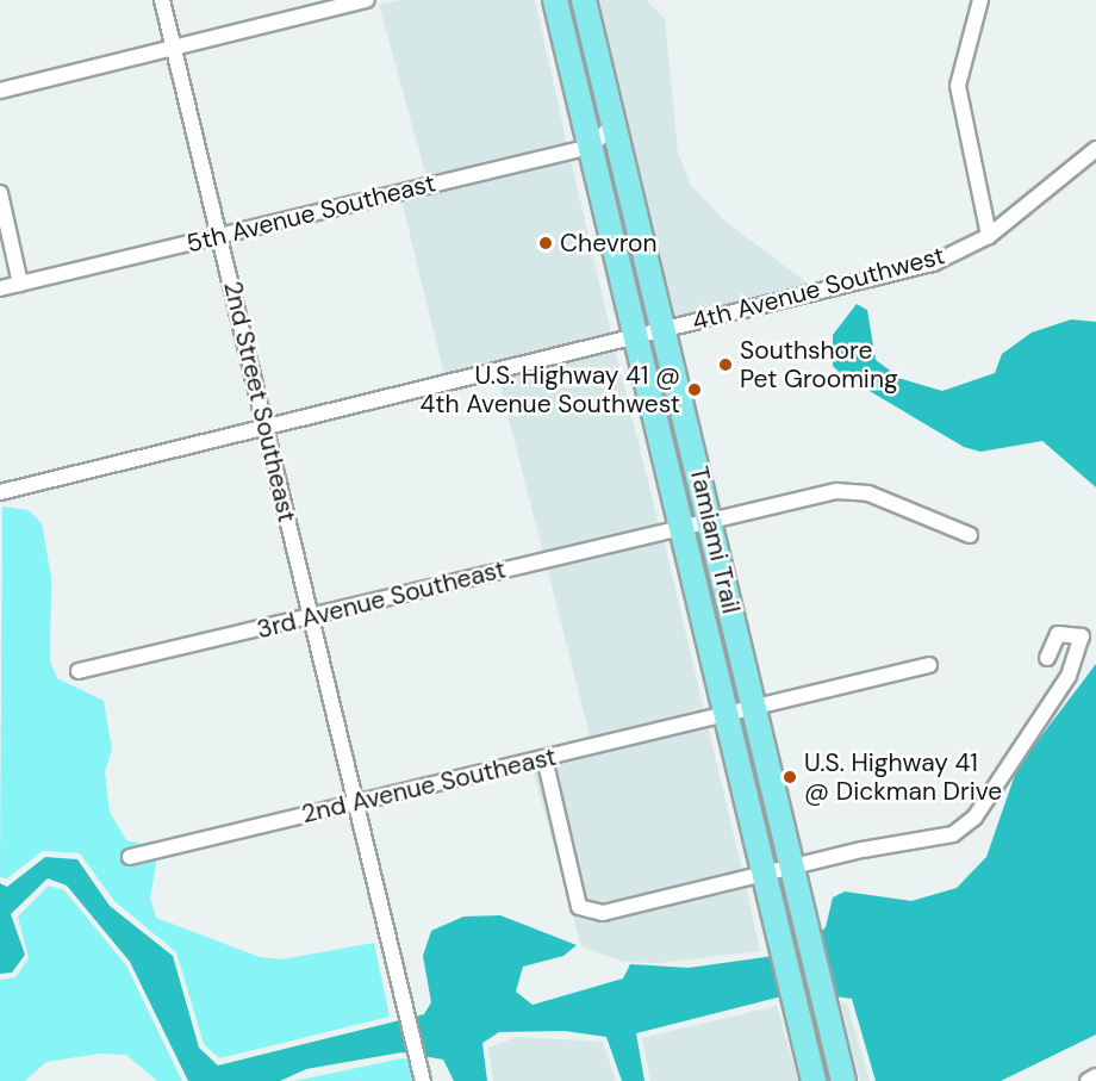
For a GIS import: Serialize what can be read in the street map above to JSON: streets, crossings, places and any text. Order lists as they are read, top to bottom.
{
  "streets": {
    "main road": ["Tamiami Trail"],
    "street": [
      "5th Avenue Southeast",
      "4th Avenue Southwest",
      "2nd Street Southeast",
      "3rd Avenue Southeast",
      "2nd Avenue Southeast"
    ]
  },
  "crossings": [
    ["5th Avenue Southeast", "2nd Street Southeast"],
    ["5th Avenue Southeast", "Tamiami Trail"],
    ["4th Avenue Southwest", "2nd Street Southeast"],
    ["4th Avenue Southwest", "Tamiami Trail"],
    ["2nd Street Southeast", "3rd Avenue Southeast"],
    ["2nd Street Southeast", "2nd Avenue Southeast"],
    ["Tamiami Trail", "3rd Avenue Southeast"],
    ["Tamiami Trail", "2nd Avenue Southeast"]
  ],
  "places": [
    "Chevron",
    "Southshore Pet Grooming",
    "U.S. Highway 41 @ 4th Avenue Southwest",
    "U.S. Highway 41 @ Dickman Drive"
  ]
}
